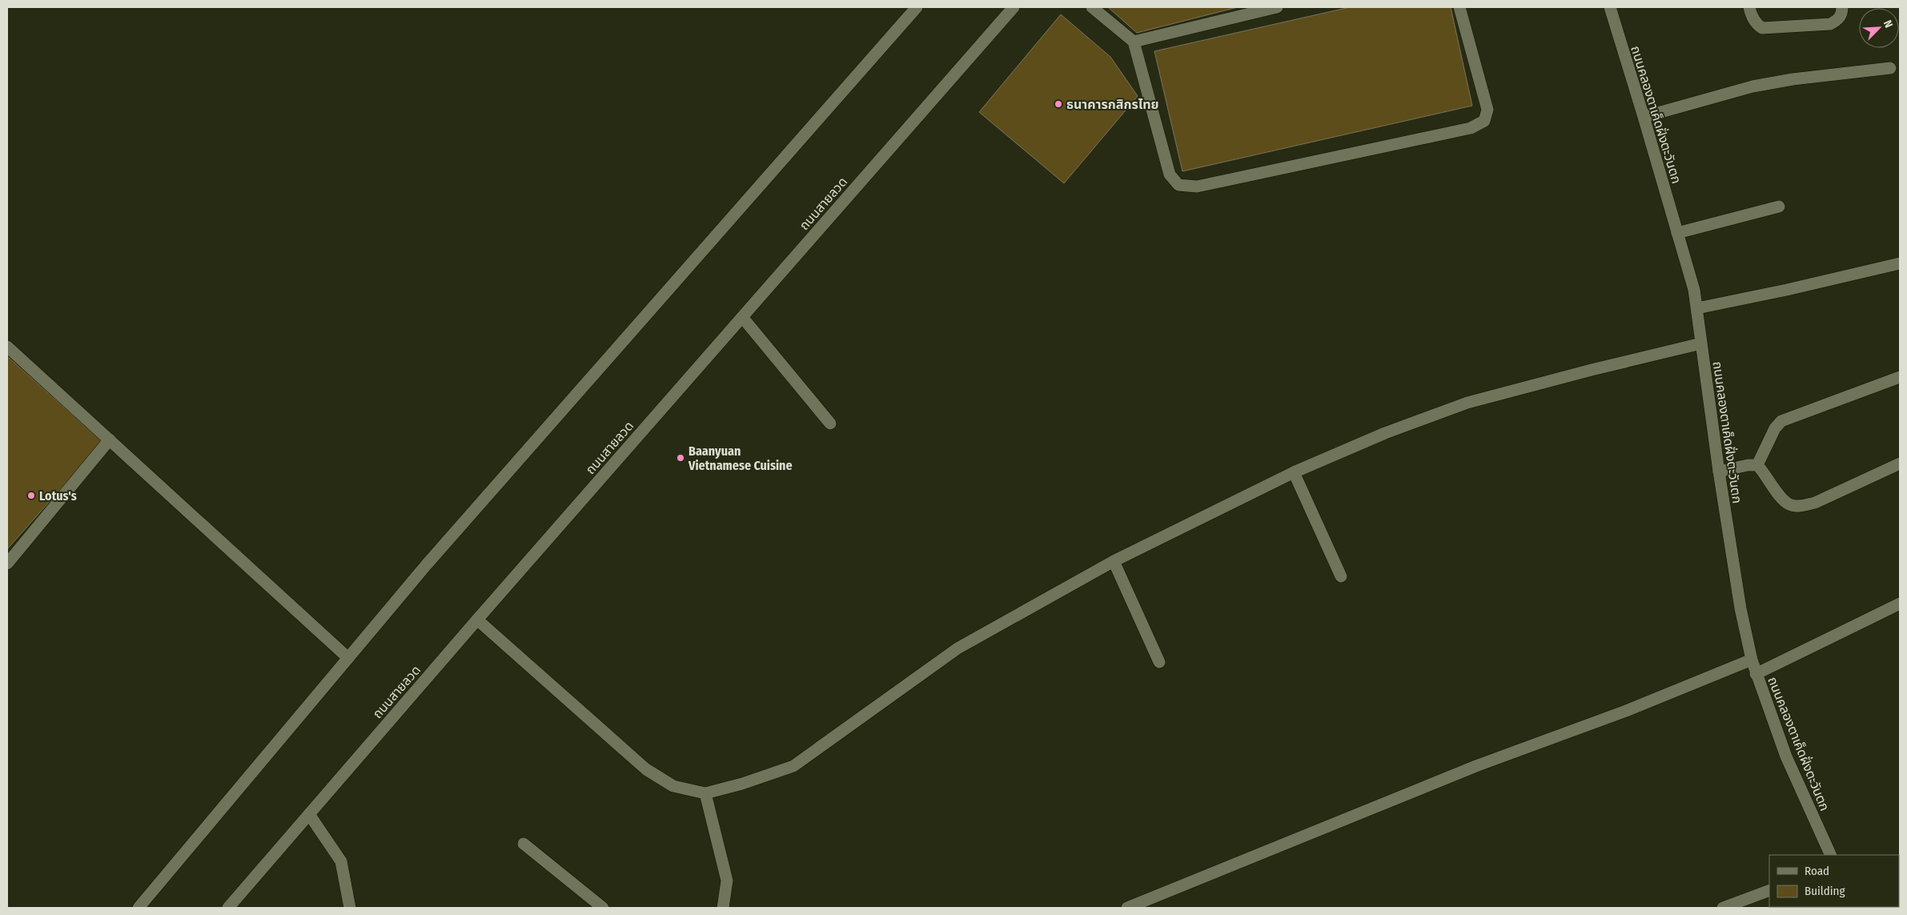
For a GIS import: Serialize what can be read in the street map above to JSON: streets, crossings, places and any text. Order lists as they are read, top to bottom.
{
  "streets": {
    "street": ["ถนนคลองตาเค็ดฝั่งตะวันตก", "ถนนสายลวด"]
  },
  "places": ["ธนาคารกสิกรไทย", "Baanyuan Vietnamese Cuisine", "Lotus's"],
  "legend": ["Road", "Building"],
  "north": "top right"
}
